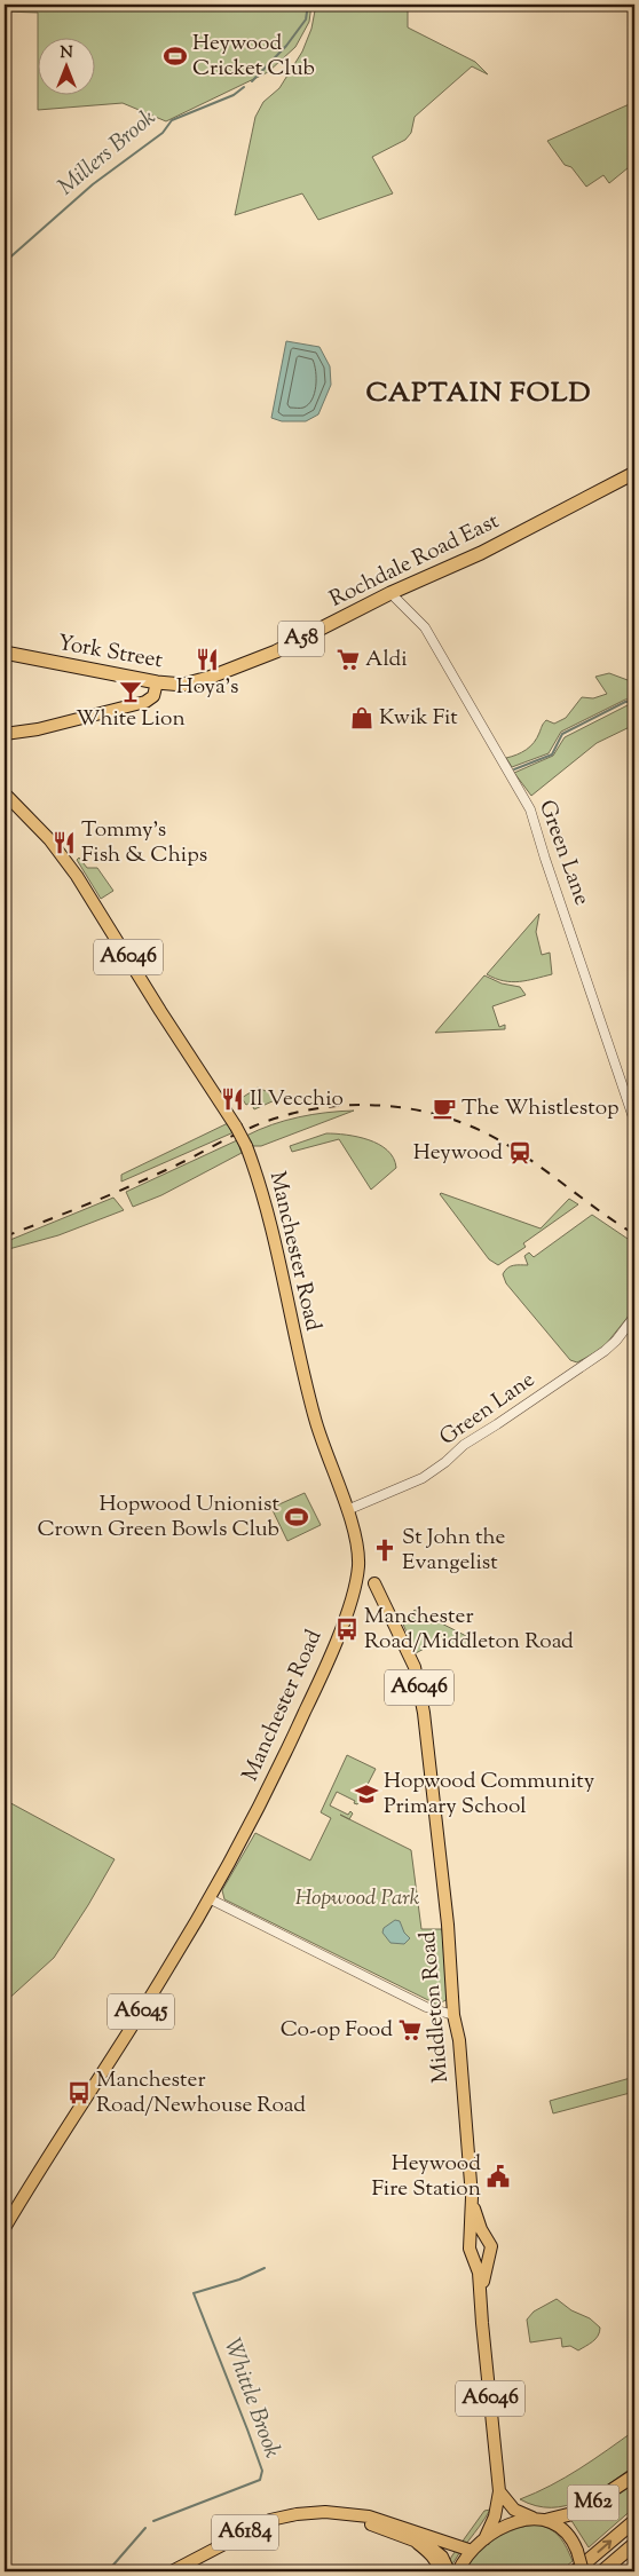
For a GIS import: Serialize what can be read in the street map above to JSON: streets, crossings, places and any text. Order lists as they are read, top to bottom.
{
  "streets": {
    "highway": [
      "Rochdale Road East",
      "A58",
      "York Street",
      "M62"
    ],
    "main road": [
      "A6046",
      "Manchester Road",
      "Middleton Road",
      "A6045",
      "A6184"
    ],
    "street": ["Green Lane"]
  },
  "crossings": [
    ["Rochdale Road East", "York Street"],
    ["Rochdale Road East", "Green Lane"],
    ["Green Lane", "Manchester Road"],
    ["A6046", "Middleton Road"],
    ["A6046", "M62"],
    ["A6046", "A6184"]
  ],
  "districts": ["CAPTAIN FOLD"],
  "water": ["Millers Brook", "Whittle Brook"],
  "parks": ["Hopwood Park"],
  "places": {
    "sports": ["Heywood Cricket Club", "Hopwood Unionist Crown Green Bowls Club"],
    "restaurant": ["Hoya's", "Tommy's Fish & Chips", "Il Vecchio"],
    "supermarket": ["Aldi", "Co-op Food"],
    "bar": ["White Lion"],
    "shop": ["Kwik Fit"],
    "cafe": ["The Whistlestop"],
    "station": ["Heywood"],
    "church": ["St John the Evangelist"],
    "bus stop": ["Manchester Road/Middleton Road", "Manchester Road/Newhouse Road"],
    "school or university": ["Hopwood Community Primary School"],
    "public building": ["Heywood Fire Station"]
  },
  "north": "top"
}
